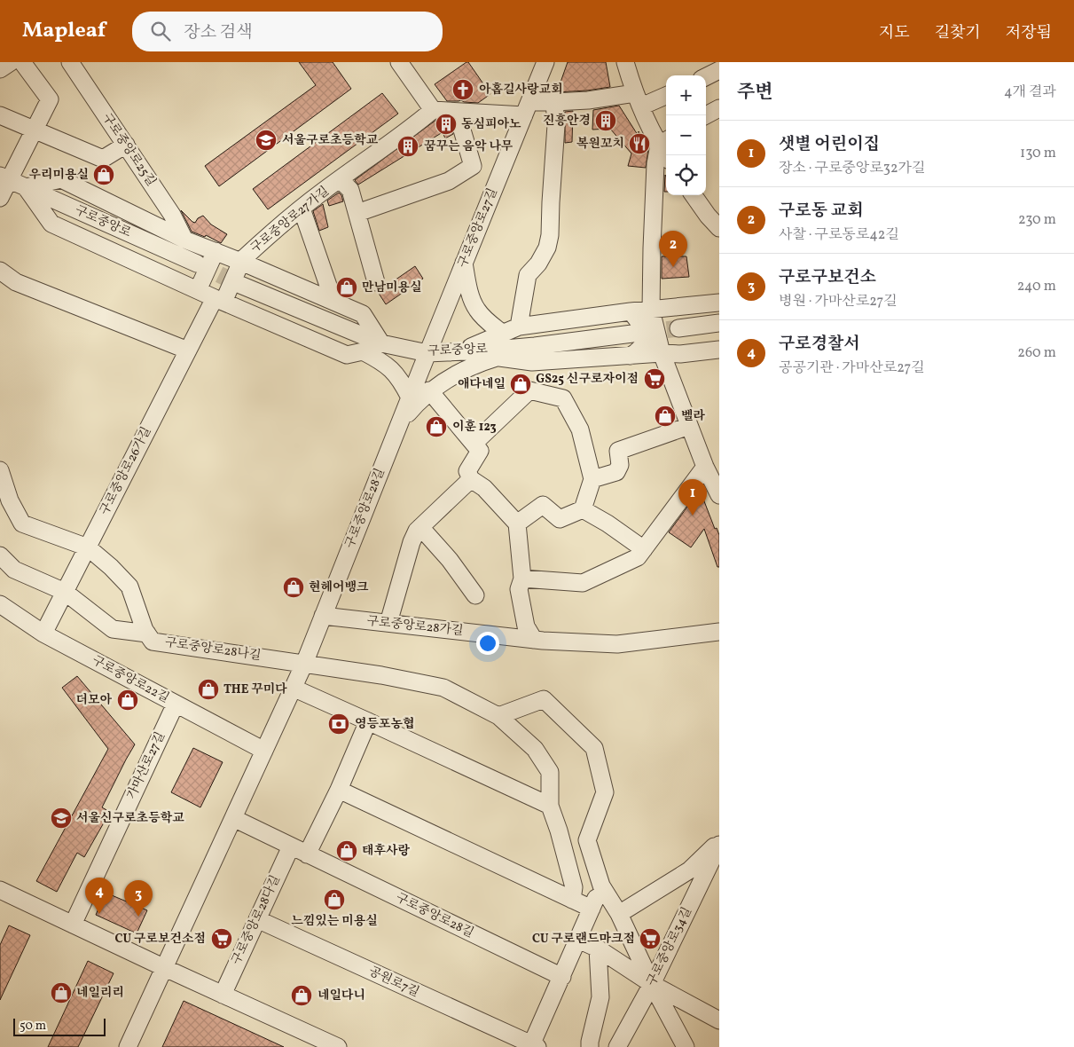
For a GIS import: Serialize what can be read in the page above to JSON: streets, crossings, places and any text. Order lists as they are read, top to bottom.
{
  "streets": {
    "street": [
      "구로중앙로25길",
      "구로중앙로27가길",
      "구로중앙로",
      "구로중앙로27길",
      "구로중앙로26가길",
      "구로중앙로28길",
      "구로중앙로28가길",
      "구로중앙로28나길",
      "구로중앙로22길",
      "가마산로27길",
      "구로중앙로28다길",
      "구로중앙로34길",
      "공원로7길"
    ]
  },
  "crossings": [
    ["구로중앙로27가길", "구로중앙로26가길"],
    ["구로중앙로", "구로중앙로27길"],
    ["구로중앙로", "구로중앙로28길"],
    ["구로중앙로27길", "구로중앙로28길"],
    ["구로중앙로26가길", "구로중앙로22길"],
    ["구로중앙로28길", "구로중앙로28가길"],
    ["구로중앙로28길", "구로중앙로28나길"],
    ["구로중앙로28길", "구로중앙로22길"],
    ["구로중앙로28길", "구로중앙로28다길"],
    ["구로중앙로28길", "공원로7길"],
    ["구로중앙로22길", "가마산로27길"],
    ["구로중앙로28다길", "공원로7길"]
  ],
  "places": {
    "church": ["아홉길사랑교회"],
    "building": ["진흥안경", "동심피아노", "꿈꾸는 음악 나무"],
    "school or university": ["서울구로초등학교", "서울신구로초등학교"],
    "restaurant": ["복원꼬치"],
    "shop": [
      "우리미용실",
      "만남미용실",
      "애다네일",
      "벨라",
      "이훈 123",
      "현헤어뱅크",
      "THE 꾸미다",
      "더모아",
      "태후사랑",
      "느낌있는 미용실",
      "네일리리",
      "네일다니"
    ],
    "supermarket": ["GS25 신구로자이점", "CU 구로보건소점", "CU 구로랜드마크점"],
    "bank": ["영등포농협"]
  },
  "scale_bar": "50 m",
  "page": {
    "header": "Mapleaf",
    "search": "장소 검색",
    "nav": ["지도", "길찾기", "저장됨"],
    "heading": ["주변", "4개 결과"],
    "map_buttons": ["+", "−"],
    "list": [
      {
        "mark": "1",
        "name": "샛별 어린이집",
        "note": "장소 · 구로중앙로32가길",
        "value": "130 m"
      },
      {
        "mark": "2",
        "name": "구로동 교회",
        "note": "사찰 · 구로동로42길",
        "value": "230 m"
      },
      {
        "mark": "3",
        "name": "구로구보건소",
        "note": "병원 · 가마산로27길",
        "value": "240 m"
      },
      {
        "mark": "4",
        "name": "구로경찰서",
        "note": "공공기관 · 가마산로27길",
        "value": "260 m"
      }
    ],
    "pins": [
      "2",
      "1",
      "4",
      "3"
    ],
    "scale": "50 m"
  }
}
